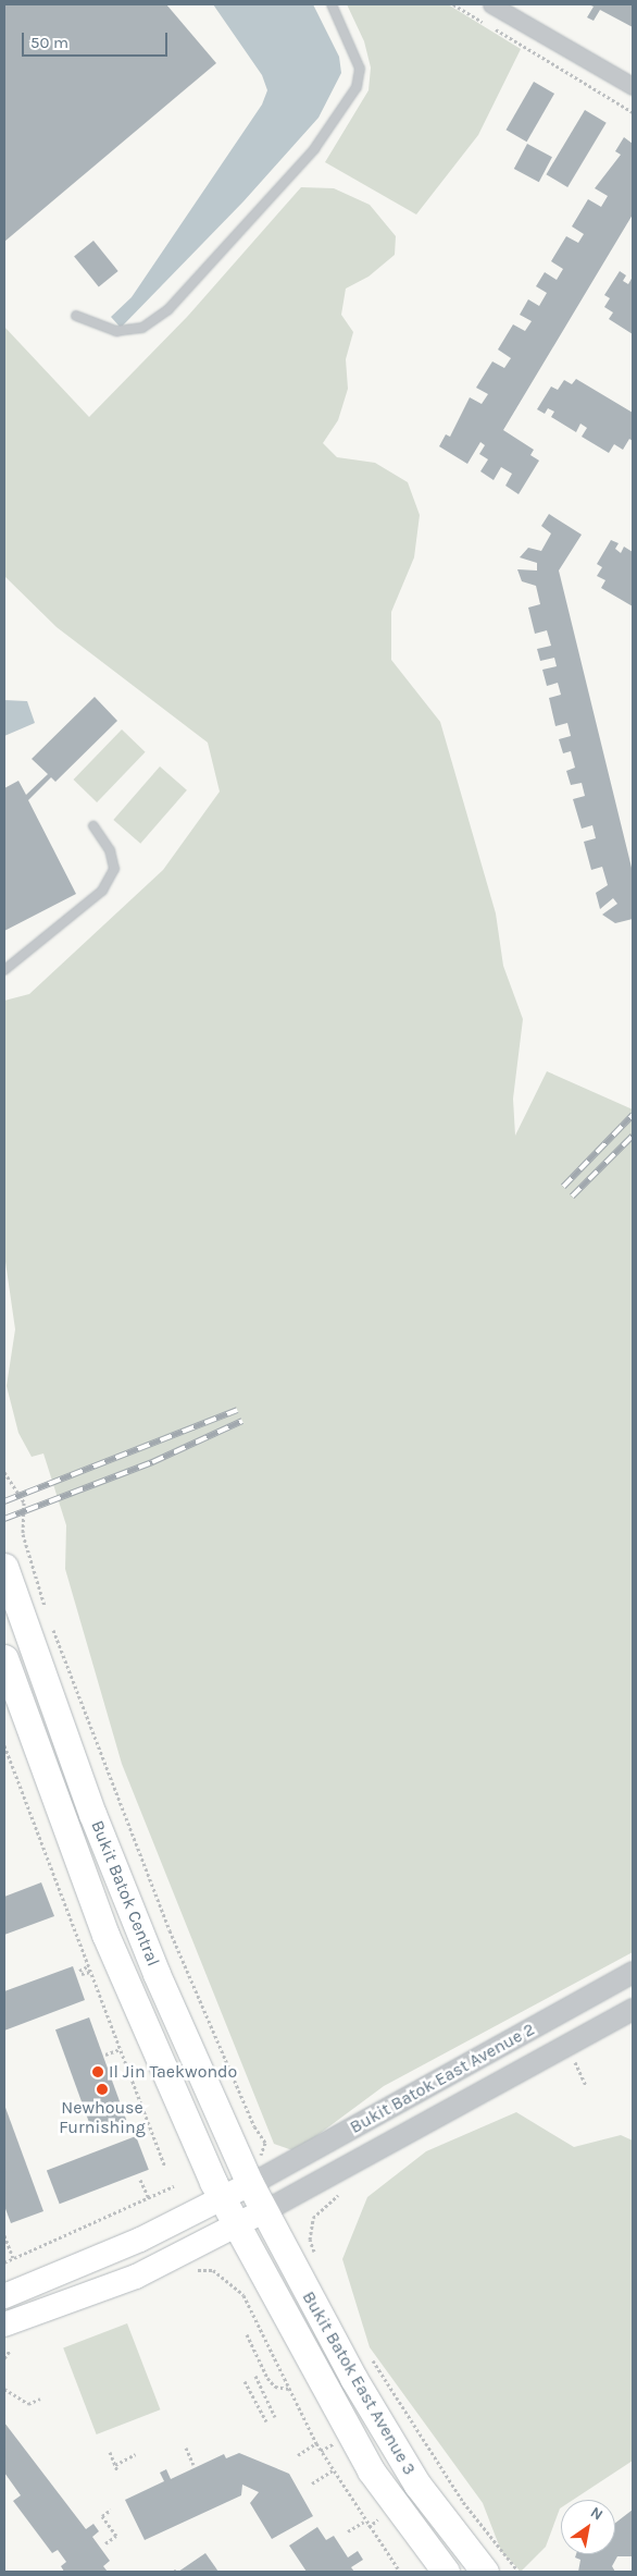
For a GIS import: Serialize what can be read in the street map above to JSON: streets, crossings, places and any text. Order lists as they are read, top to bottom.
{
  "streets": {
    "main road": ["Bukit Batok Central", "Bukit Batok East Avenue 3"],
    "street": ["Bukit Batok East Avenue 2"]
  },
  "crossings": [
    ["Bukit Batok Central", "Bukit Batok East Avenue 2"],
    ["Bukit Batok Central", "Bukit Batok East Avenue 3"],
    ["Bukit Batok East Avenue 2", "Bukit Batok East Avenue 3"]
  ],
  "places": ["Il Jin Taekwondo", "Newhouse Furnishing"],
  "scale_bar": "50 m",
  "north": "top right"
}
